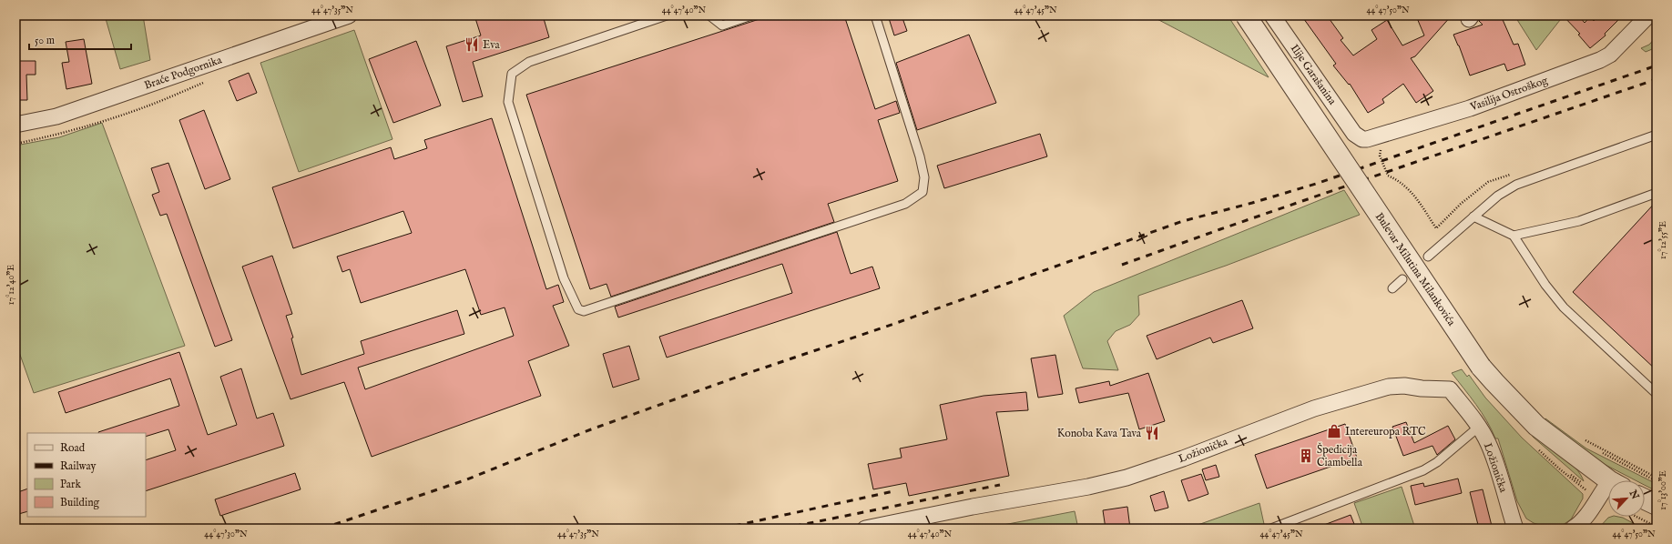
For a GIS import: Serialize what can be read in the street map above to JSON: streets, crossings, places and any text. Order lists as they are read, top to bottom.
{
  "streets": {
    "street": [
      "Braće Podgornika",
      "Ilije Garašanina",
      "Vasilija Ostroškog",
      "Bulevar Milutina Milankovića",
      "Ložionička"
    ]
  },
  "crossings": [
    ["Ilije Garašanina", "Vasilija Ostroškog"]
  ],
  "places": {
    "restaurant": ["Eva", "Konoba Kava Tava"],
    "shop": ["Intereuropa RTC"],
    "building": ["Špedicija Ciambella"]
  },
  "legend": [
    "Road",
    "Railway",
    "Park",
    "Building"
  ],
  "scale_bar": "50 m",
  "north": "top right",
  "coordinates": [
    "44°47'35\"N",
    "44°47'40\"N",
    "44°47'45\"N",
    "44°47'50\"N",
    "17°12'55\"E",
    "17°12'40\"E",
    "17°13'00\"E",
    "44°47'30\"N"
  ]
}
